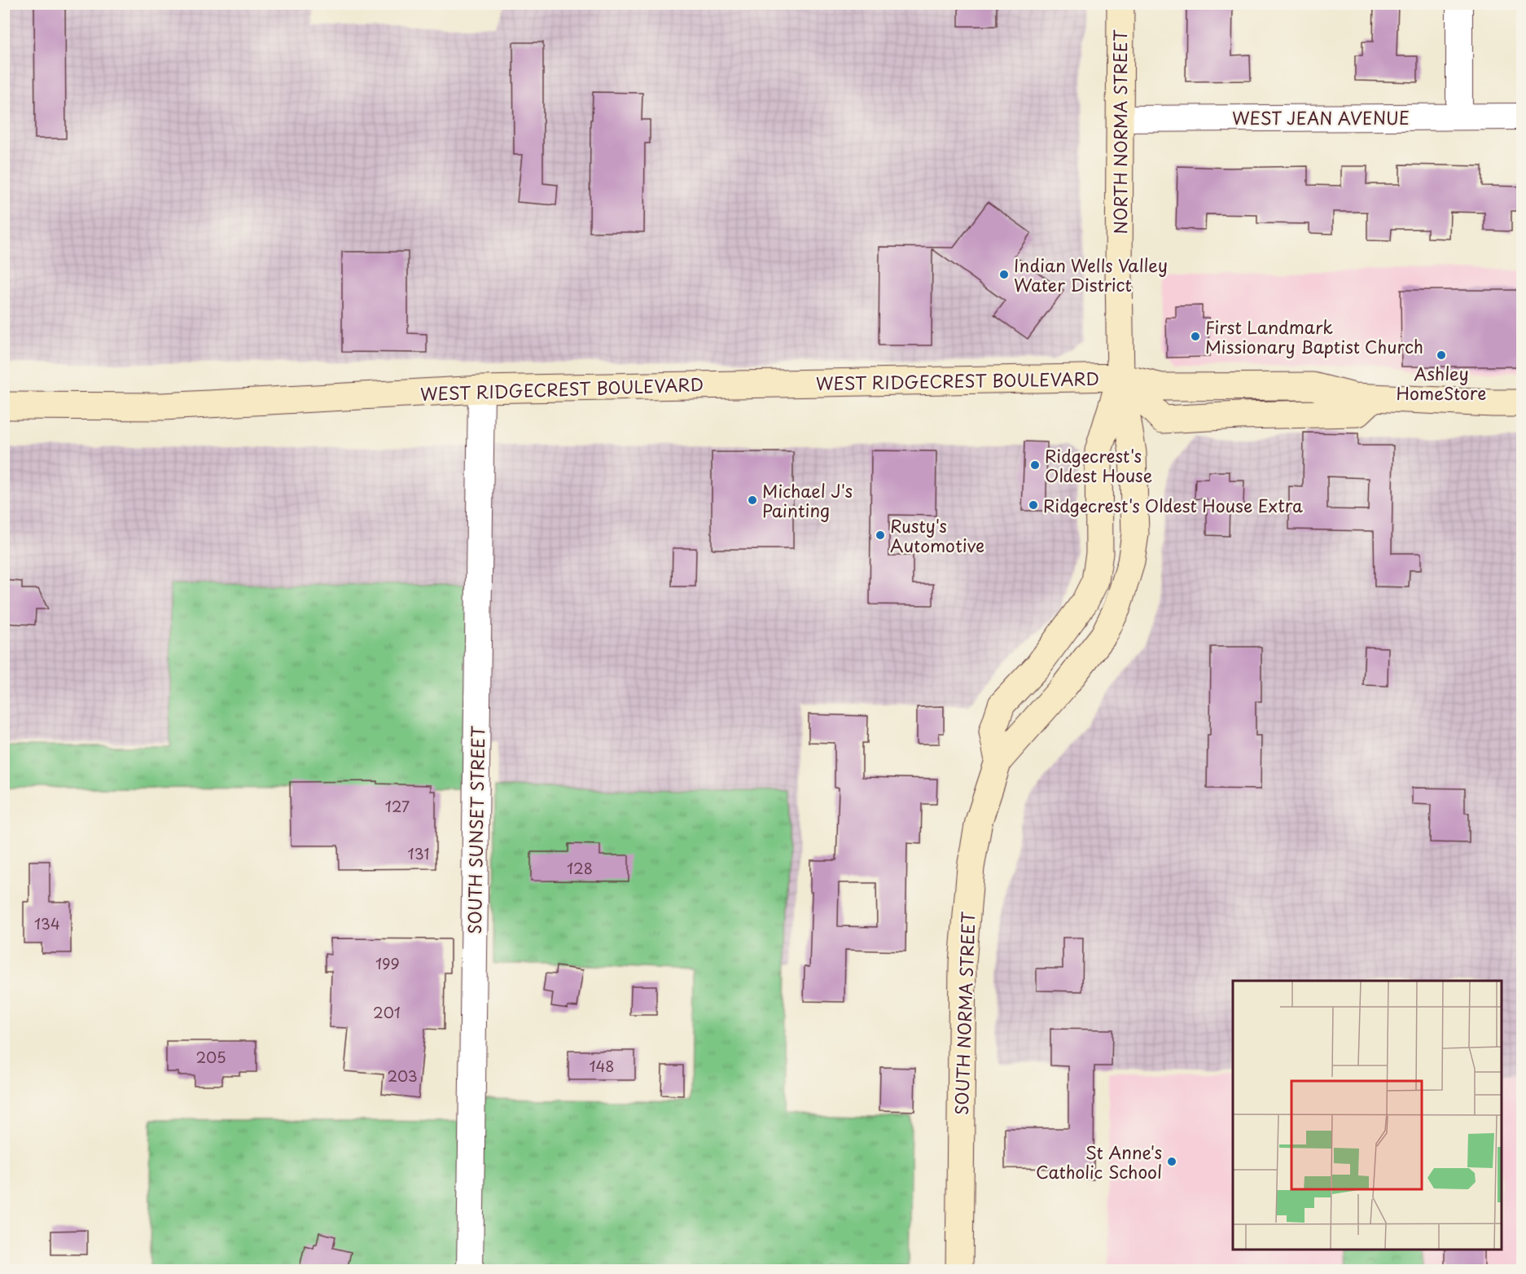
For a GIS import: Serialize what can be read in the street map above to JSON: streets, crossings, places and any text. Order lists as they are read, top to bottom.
{
  "streets": {
    "main road": ["NORTH NORMA STREET", "WEST RIDGECREST BOULEVARD", "SOUTH NORMA STREET"],
    "street": ["WEST JEAN AVENUE", "SOUTH SUNSET STREET"]
  },
  "crossings": [
    ["WEST JEAN AVENUE", "NORTH NORMA STREET"],
    ["NORTH NORMA STREET", "WEST RIDGECREST BOULEVARD"],
    ["NORTH NORMA STREET", "SOUTH NORMA STREET"],
    ["WEST RIDGECREST BOULEVARD", "SOUTH SUNSET STREET"],
    ["WEST RIDGECREST BOULEVARD", "SOUTH NORMA STREET"]
  ],
  "places": [
    "Indian Wells Valley Water District",
    "First Landmark Missionary Baptist Church",
    "Ashley HomeStore",
    "Ridgecrest's Oldest House",
    "Michael J's Painting",
    "Ridgecrest's Oldest House Extra",
    "Rusty's Automotive",
    "St Anne's Catholic School"
  ],
  "house_numbers": [
    "127",
    "131",
    "128",
    "134",
    "199",
    "201",
    "205",
    "148",
    "203"
  ]
}
